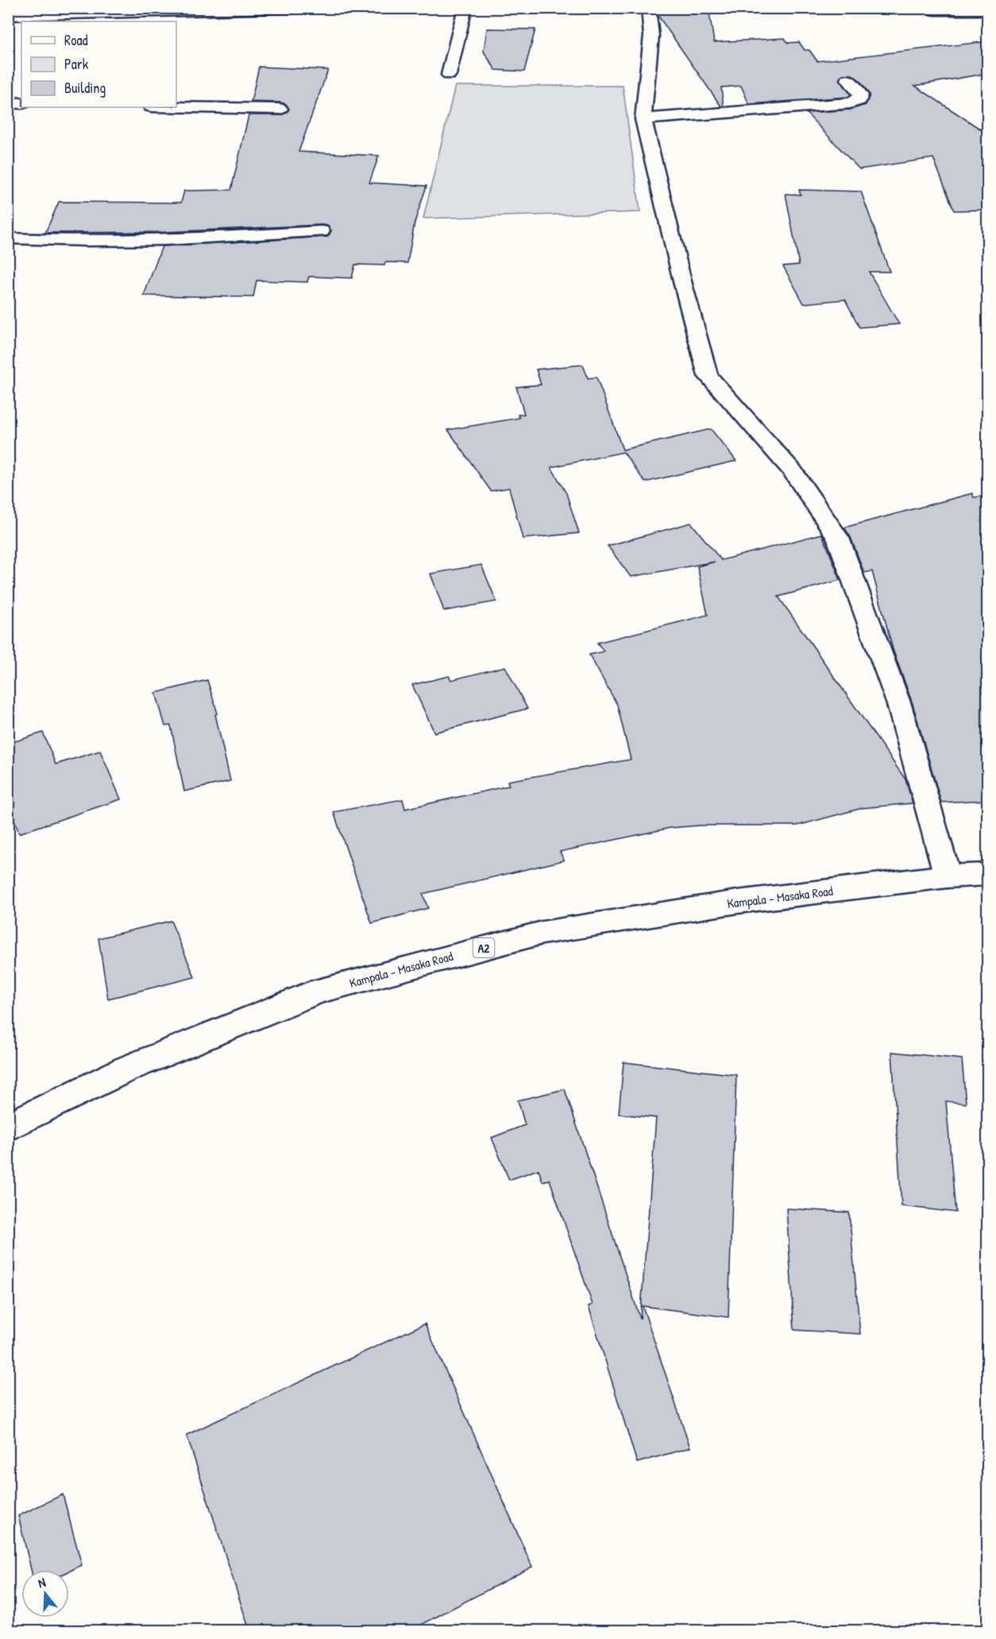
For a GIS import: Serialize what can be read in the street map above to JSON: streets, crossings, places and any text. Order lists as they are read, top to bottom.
{
  "streets": {
    "street": ["Kampala - Masaka Road", "A2"]
  },
  "legend": ["Road", "Park", "Building"],
  "north": "top"
}
